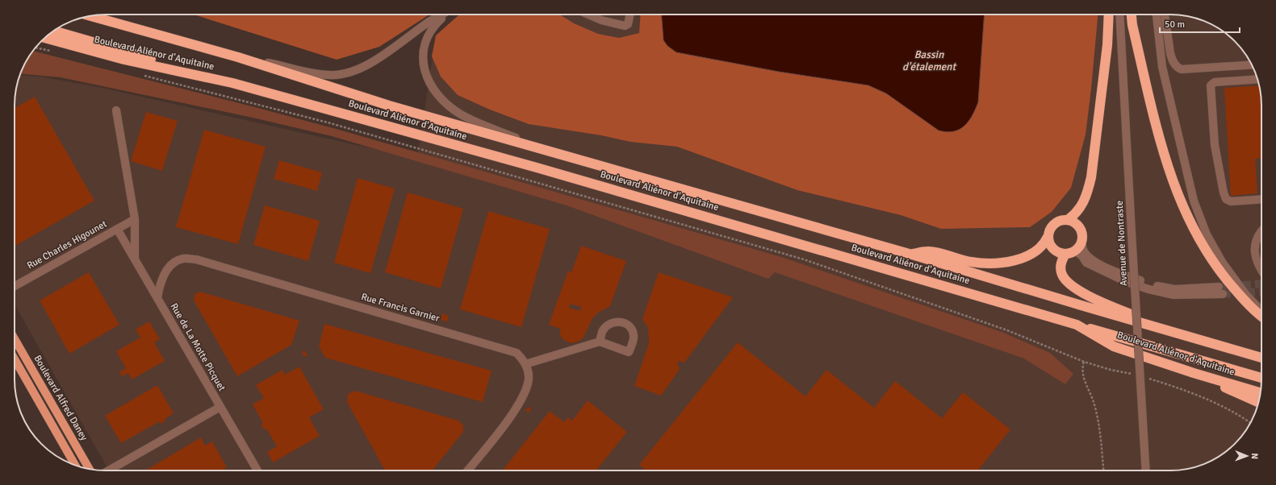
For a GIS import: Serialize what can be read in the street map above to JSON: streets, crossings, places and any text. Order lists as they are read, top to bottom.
{
  "streets": {
    "highway": ["Boulevard Aliénor d'Aquitaine"],
    "main road": ["Boulevard Alfred Daney"],
    "street": [
      "Avenue de Nontraste",
      "Rue Charles Higounet",
      "Rue Francis Garnier",
      "Rue de La Motte Picquet"
    ]
  },
  "crossings": [
    ["Rue Charles Higounet", "Rue de La Motte Picquet"],
    ["Rue Francis Garnier", "Rue de La Motte Picquet"]
  ],
  "water": ["Bassin d'étalement"],
  "scale_bar": "50 m",
  "north": "right"
}
